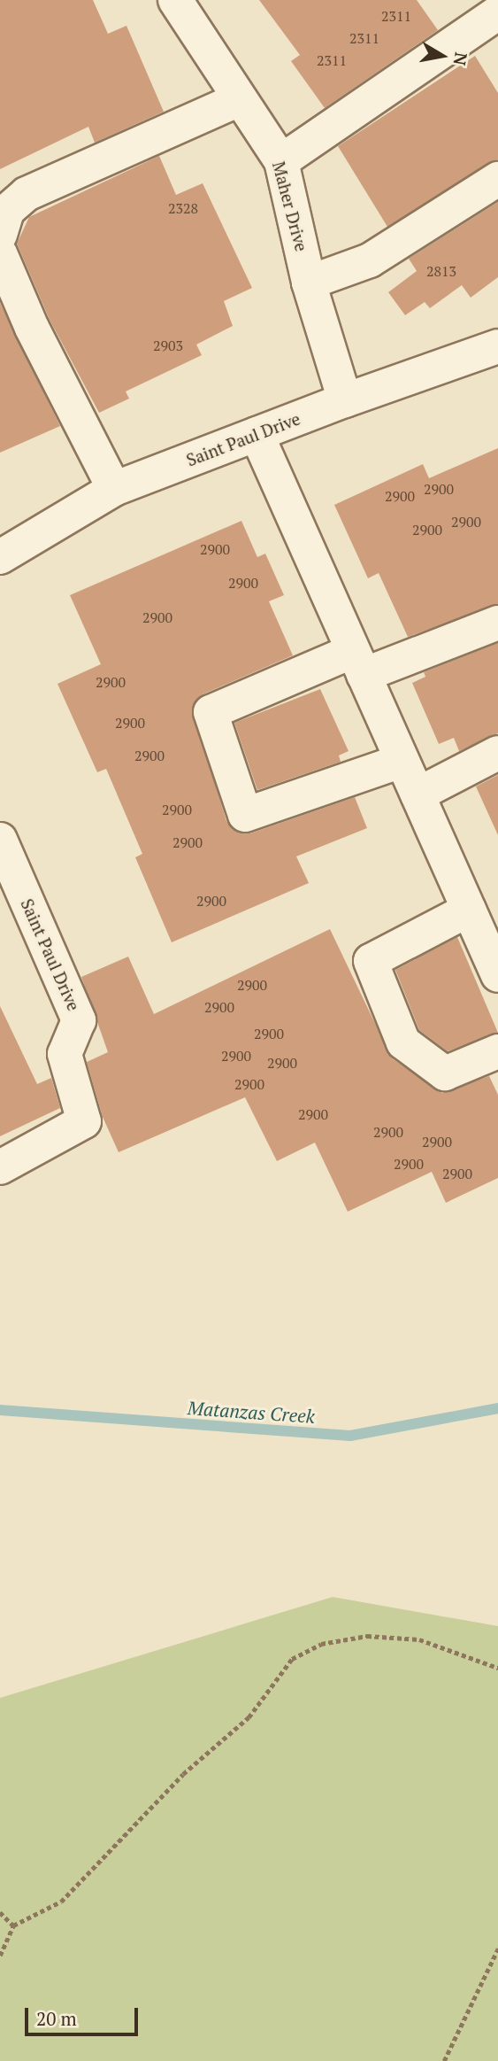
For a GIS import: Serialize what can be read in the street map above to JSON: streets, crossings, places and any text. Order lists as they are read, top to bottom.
{
  "streets": {
    "street": ["Maher Drive", "Saint Paul Drive"]
  },
  "crossings": [
    ["Maher Drive", "Saint Paul Drive"]
  ],
  "water": ["Matanzas Creek"],
  "house_numbers": [
    "2311",
    "2311",
    "2311",
    "2328",
    "2813",
    "2903",
    "2900",
    "2900",
    "2900",
    "2900",
    "2900",
    "2900",
    "2900",
    "2900",
    "2900",
    "2900",
    "2900",
    "2900",
    "2900",
    "2900",
    "2900",
    "2900",
    "2900",
    "2900",
    "2900",
    "2900",
    "2900",
    "2900",
    "2900",
    "2900"
  ],
  "scale_bar": "20 m",
  "north": "right"
}
